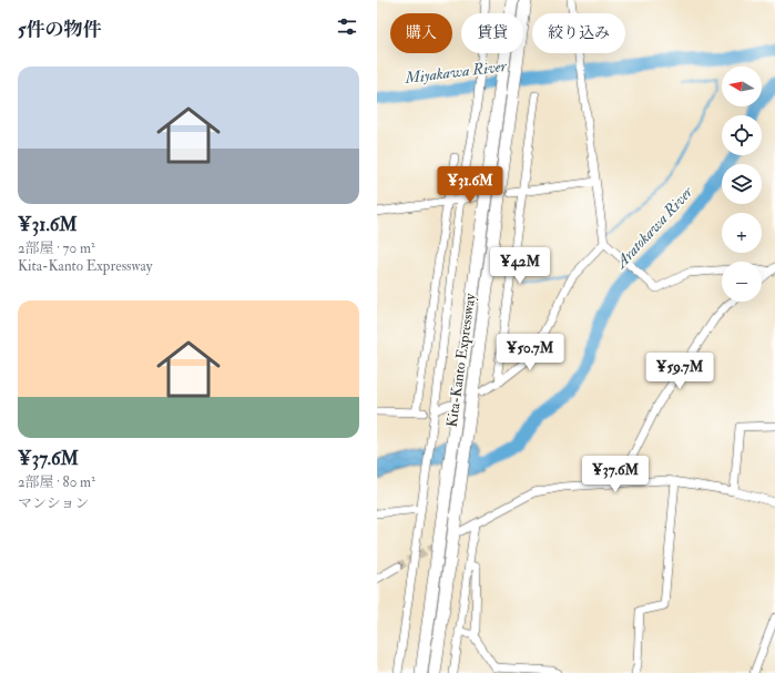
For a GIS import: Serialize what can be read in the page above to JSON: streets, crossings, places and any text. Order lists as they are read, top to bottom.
{
  "streets": {
    "highway": ["Kita-Kanto Expressway"]
  },
  "water": ["Miyakawa River", "Aratokawa River"],
  "north": "left",
  "page": {
    "heading": "5件の物件",
    "chip": ["購入", "賃貸", "絞り込み"],
    "list": [
      {
        "name": "¥31.6M",
        "note": "2部屋 · 70 m² · Kita-Kanto Expressway"
      },
      {
        "name": "¥37.6M",
        "note": "2部屋 · 80 m² · マンション"
      }
    ],
    "map_buttons": ["+", "−"],
    "price": [
      "¥31.6M",
      "¥42M",
      "¥50.7M",
      "¥59.7M",
      "¥37.6M"
    ]
  }
}
